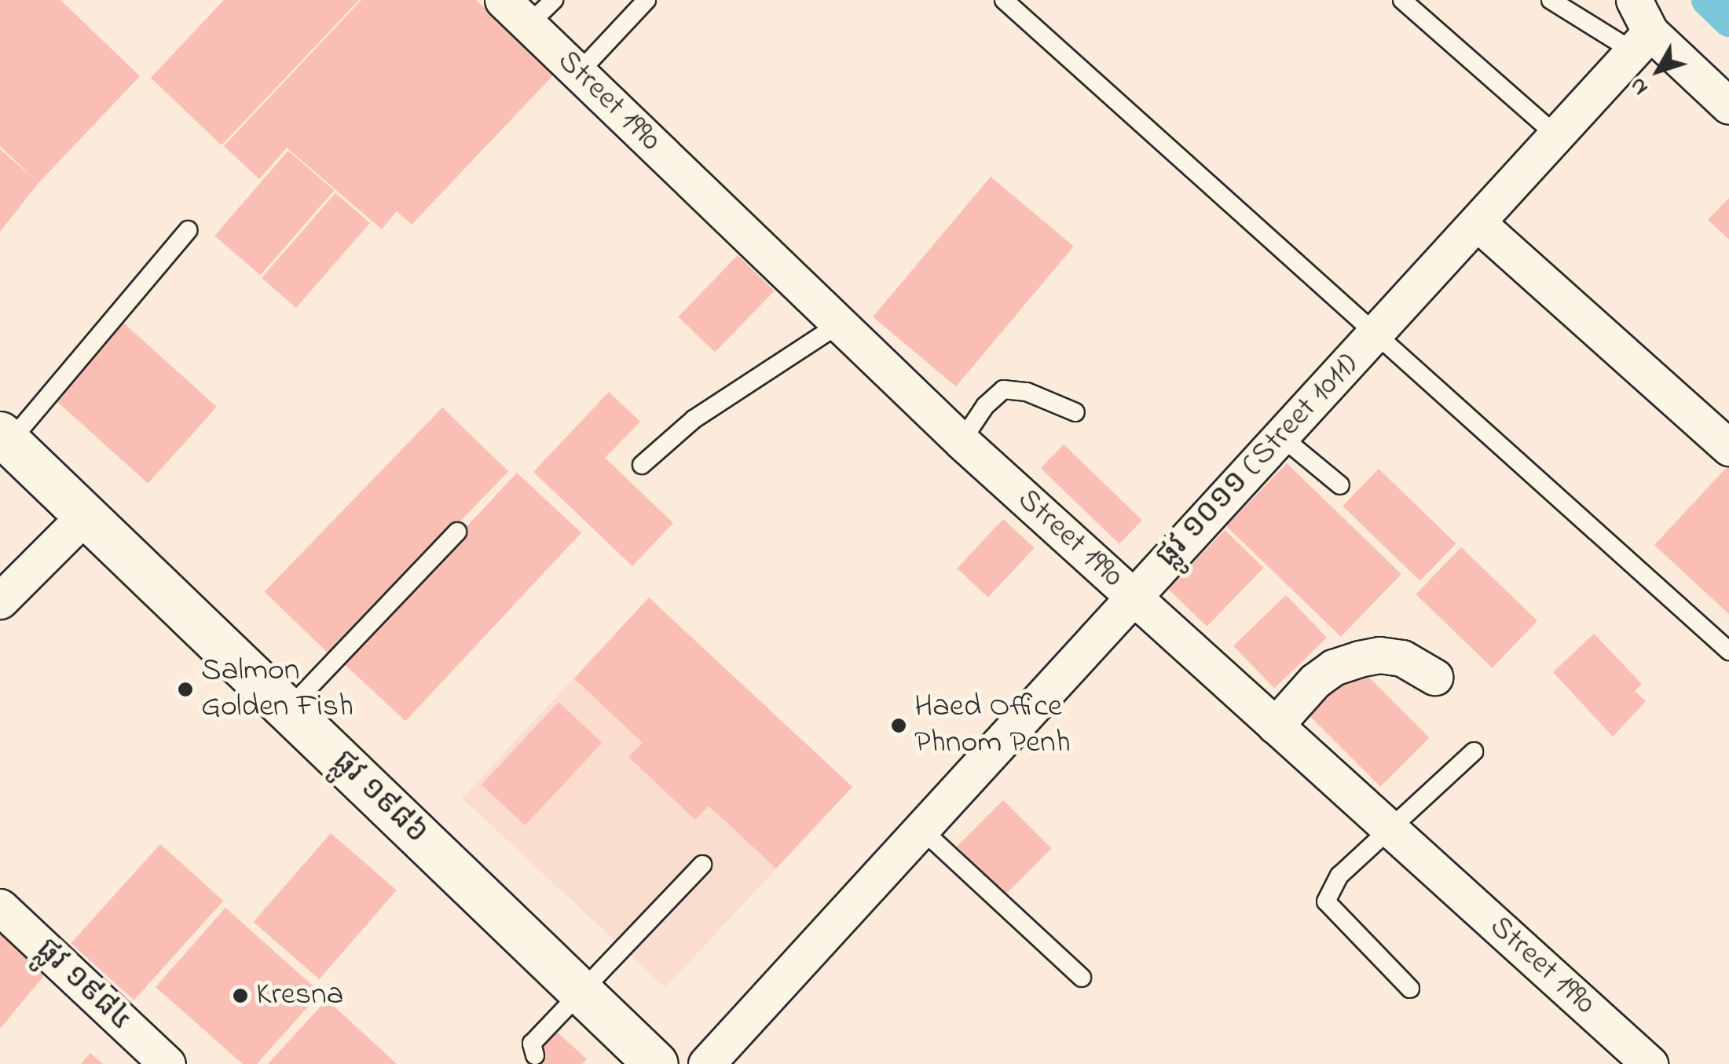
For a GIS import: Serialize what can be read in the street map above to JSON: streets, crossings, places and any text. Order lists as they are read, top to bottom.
{
  "streets": {
    "main road": ["ផ្លូវ ១៩៨៦"],
    "street": ["Street 1990", "ផ្លូវ ១០១១ (Street 1011)", "ផ្លូវ ១៩៨៤"]
  },
  "crossings": [
    ["Street 1990", "ផ្លូវ ១០១១ (Street 1011)"]
  ],
  "places": ["Salmon Golden Fish", "Haed Office Phnom Penh", "Kresna"],
  "north": "bottom left"
}
